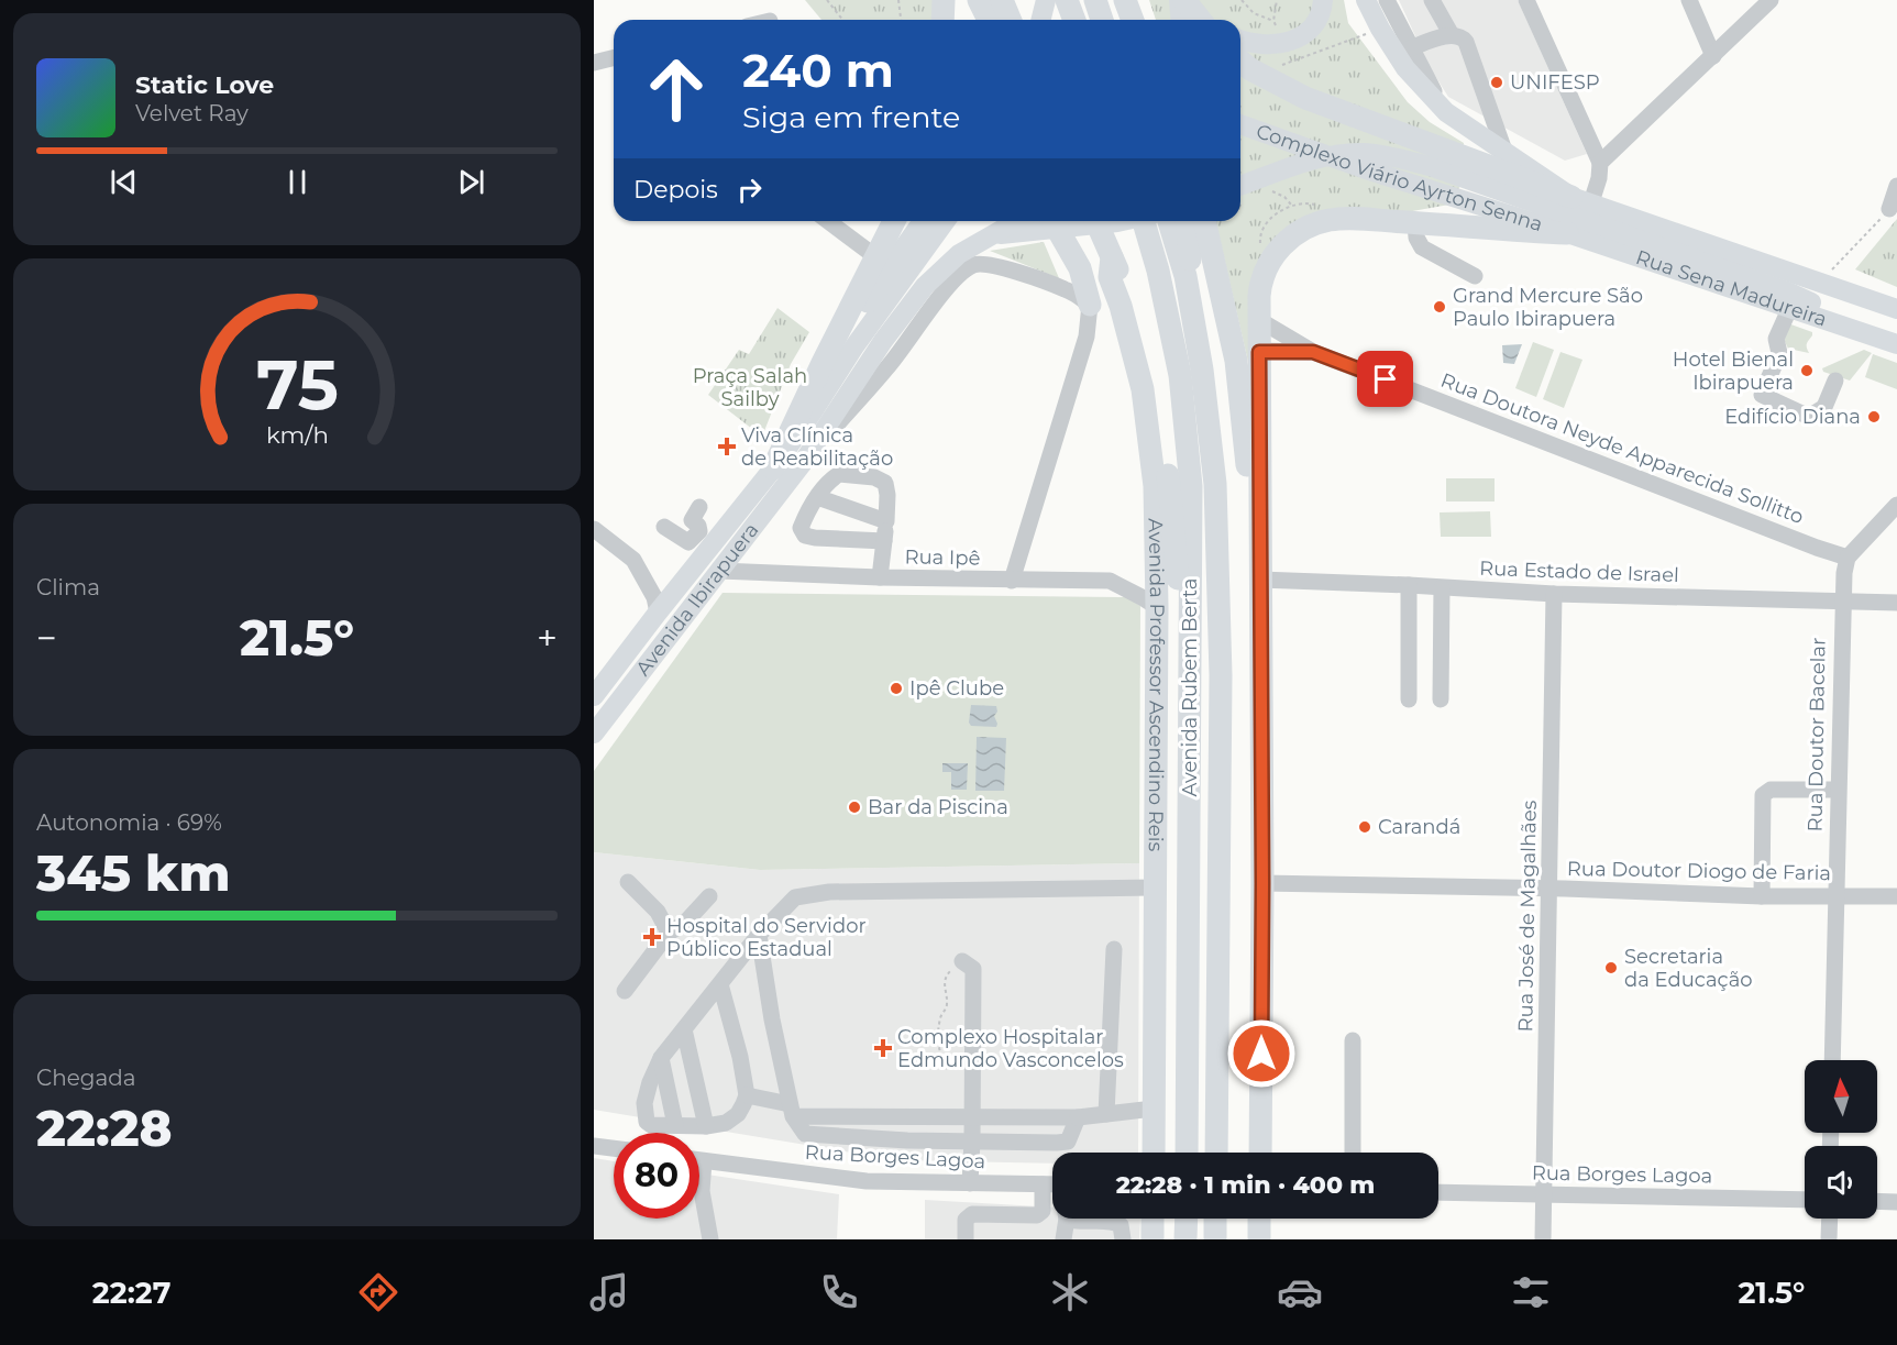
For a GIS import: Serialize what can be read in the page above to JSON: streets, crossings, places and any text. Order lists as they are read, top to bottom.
{
  "streets": {
    "highway": ["Avenida Professor Ascendino Reis", "Avenida Rubem Berta"],
    "main road": ["Complexo Viário Ayrton Senna", "Rua Sena Madureira", "Avenida Ibirapuera"],
    "street": [
      "Rua Doutora Neyde Apparecida Sollitto",
      "Rua Ipê",
      "Rua Estado de Israel",
      "Rua Doutor Bacelar",
      "Rua Doutor Diogo de Faria",
      "Rua José de Magalhães",
      "Rua Borges Lagoa"
    ]
  },
  "crossings": [
    ["Complexo Viário Ayrton Senna", "Rua Sena Madureira"],
    ["Rua Doutora Neyde Apparecida Sollitto", "Rua Doutor Bacelar"],
    ["Rua Ipê", "Avenida Ibirapuera"],
    ["Rua Ipê", "Avenida Professor Ascendino Reis"],
    ["Rua Estado de Israel", "Rua Doutor Bacelar"],
    ["Rua Estado de Israel", "Rua José de Magalhães"],
    ["Rua Doutor Bacelar", "Rua Doutor Diogo de Faria"],
    ["Rua Doutor Diogo de Faria", "Rua José de Magalhães"],
    ["Rua José de Magalhães", "Rua Borges Lagoa"]
  ],
  "parks": ["Praça Salah Sailby"],
  "places": {
    "other": [
      "UNIFESP",
      "Grand Mercure São Paulo Ibirapuera",
      "Hotel Bienal Ibirapuera",
      "Edifício Diana",
      "Ipê Clube",
      "Bar da Piscina",
      "Carandá",
      "Secretaria da Educação"
    ],
    "health": ["Viva Clínica de Reabilitação", "Hospital do Servidor Público Estadual", "Complexo Hospitalar Edmundo Vasconcelos"]
  },
  "north": "top",
  "page": {
    "turn": ["240 m", "Siga em frente"],
    "song": ["Static Love", "Velvet Ray"],
    "then": "Depois",
    "tile": [
      "Clima",
      ["Autonomia · 69%", "345 km"],
      ["Chegada", "22:28"]
    ],
    "heat": ["−", "21.5°", "+"],
    "limit": "80",
    "trip": "22:28 · 1 min · 400 m",
    "tabs": ["22:27", "21.5°"],
    "gauge": ["75", "km/h"]
  }
}
